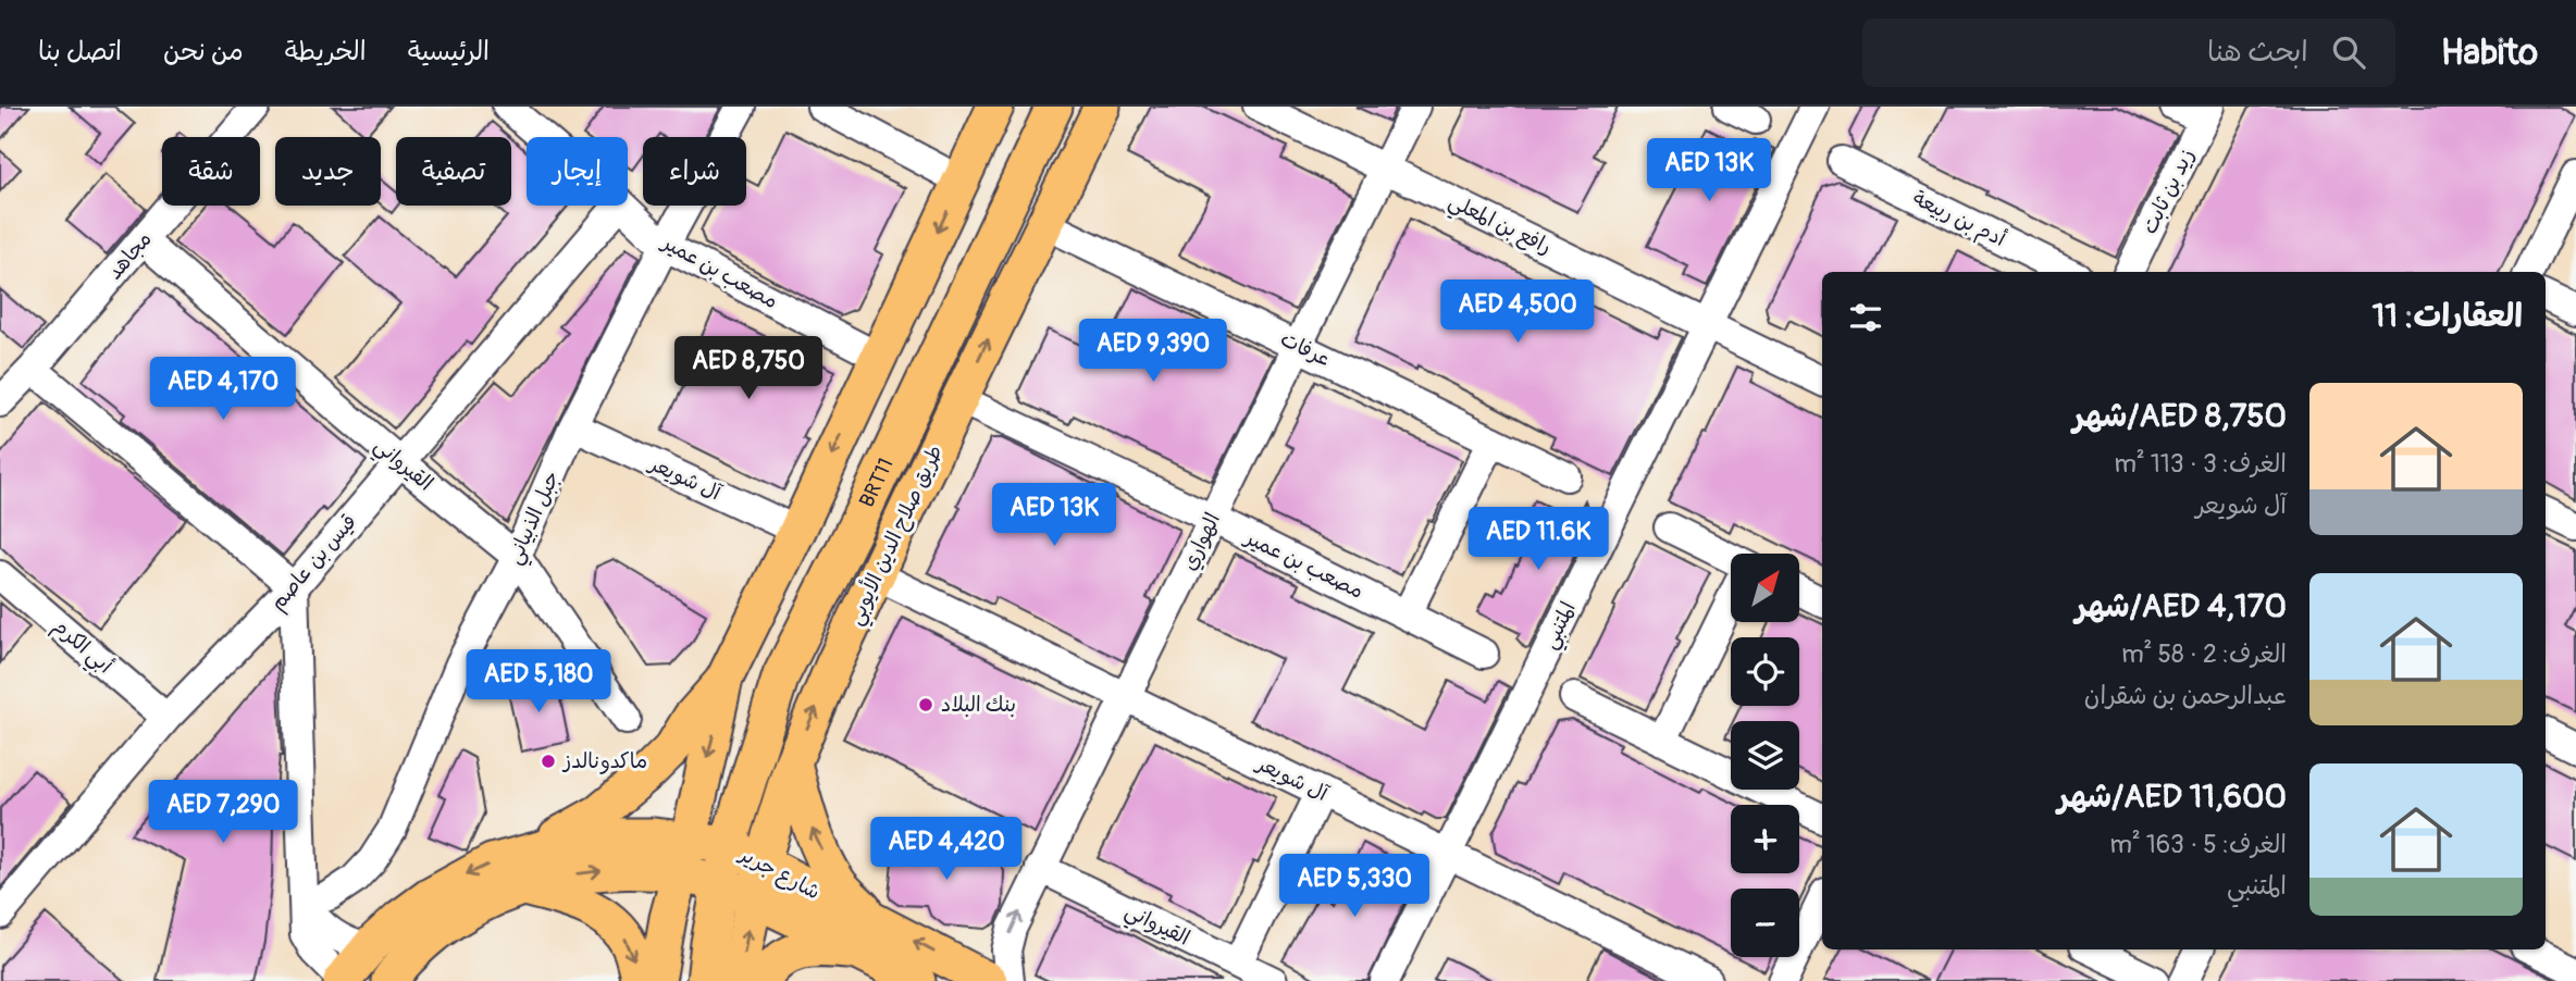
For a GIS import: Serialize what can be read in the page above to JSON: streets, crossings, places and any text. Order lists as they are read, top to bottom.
{
  "streets": {
    "main road": ["BRT11", "طريق صلاح الدين الأيوبي", "شارع جرير"],
    "street": [
      "زيد بن ثابت",
      "أدم بن ربيعة",
      "رافع بن المعلي",
      "مجاهد",
      "مصعب بن عمير",
      "عرفات",
      "القيرواني",
      "آل شويعر",
      "جبل الذبياني",
      "الهواري",
      "قيس بن عاصم",
      "المتنبي",
      "أبي الكرم"
    ]
  },
  "crossings": [
    ["رافع بن المعلي", "الهواري"],
    ["رافع بن المعلي", "المتنبي"],
    ["مجاهد", "القيرواني"],
    ["مصعب بن عمير", "جبل الذبياني"],
    ["مصعب بن عمير", "طريق صلاح الدين الأيوبي"],
    ["مصعب بن عمير", "الهواري"],
    ["عرفات", "طريق صلاح الدين الأيوبي"],
    ["عرفات", "الهواري"],
    ["القيرواني", "جبل الذبياني"],
    ["القيرواني", "الهواري"],
    ["القيرواني", "قيس بن عاصم"],
    ["آل شويعر", "جبل الذبياني"],
    ["آل شويعر", "طريق صلاح الدين الأيوبي"],
    ["آل شويعر", "الهواري"],
    ["آل شويعر", "المتنبي"],
    ["BRT11", "شارع جرير"],
    ["طريق صلاح الدين الأيوبي", "شارع جرير"],
    ["قيس بن عاصم", "أبي الكرم"]
  ],
  "places": ["بنك البلاد", "ماكدونالدز"],
  "north": "top right",
  "page": {
    "header": "Habito",
    "search": "ابحث هنا",
    "nav": [
      "الرئيسية",
      "الخريطة",
      "من نحن",
      "اتصل بنا"
    ],
    "chip": [
      "شراء",
      "إيجار",
      "تصفية",
      "جديد",
      "شقة"
    ],
    "price": [
      "AED 13K",
      "AED 4,500",
      "AED 9,390",
      "AED 8,750",
      "AED 4,170",
      "AED 13K",
      "AED 11.6K",
      "AED 5,180",
      "AED 7,290",
      "AED 4,420",
      "AED 5,330"
    ],
    "heading": "العقارات: 11",
    "list": [
      {
        "name": "AED 8,750/شهر",
        "note": "الغرف: 3 · 113 m² · آل شويعر"
      },
      {
        "name": "AED 4,170/شهر",
        "note": "الغرف: 2 · 58 m² · عبدالرحمن بن شقران"
      },
      {
        "name": "AED 11,600/شهر",
        "note": "الغرف: 5 · 163 m² · المتنبي"
      }
    ],
    "map_buttons": ["+", "−"]
  }
}
